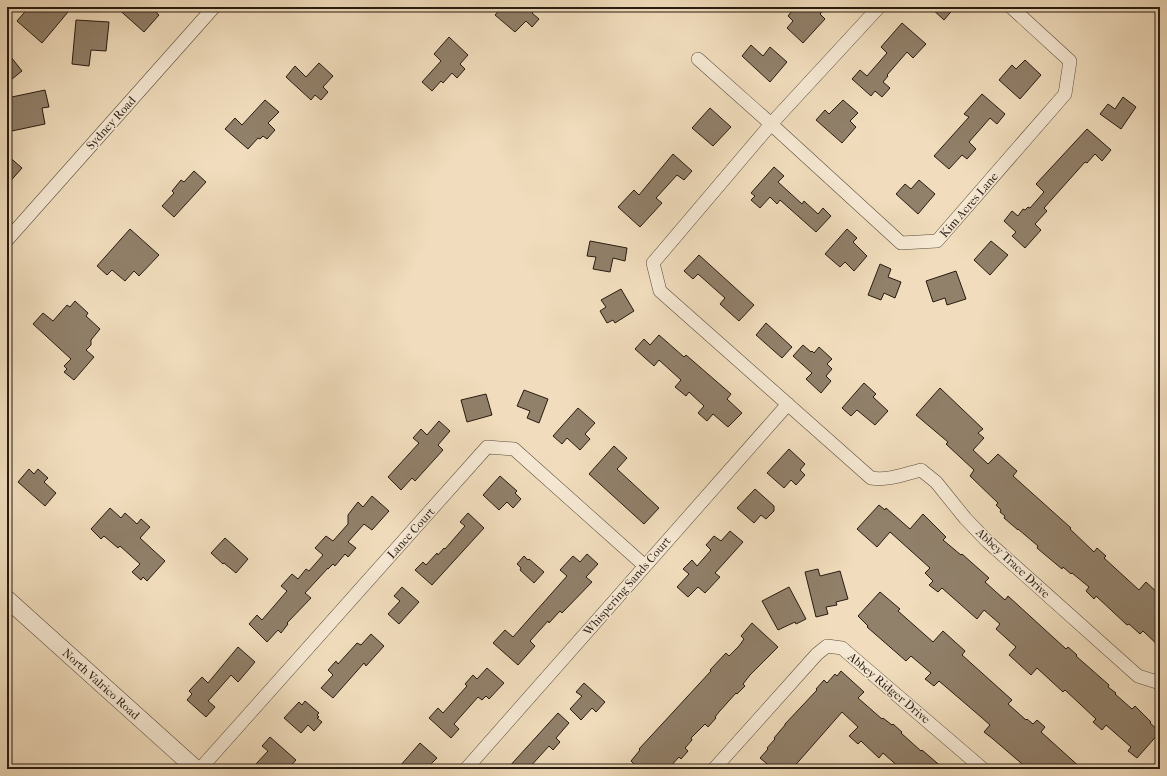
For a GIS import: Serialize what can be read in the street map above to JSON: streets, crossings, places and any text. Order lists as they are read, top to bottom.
{
  "streets": {
    "street": [
      "Sydney Road",
      "Kim Acres Lane",
      "Lance Court",
      "Abbey Trace Drive",
      "Whispering Sands Court",
      "North Valrico Road",
      "Abbey Ridger Drive"
    ]
  },
  "crossings": [
    ["Lance Court", "Whispering Sands Court"],
    ["Abbey Trace Drive", "Whispering Sands Court"]
  ]
}
